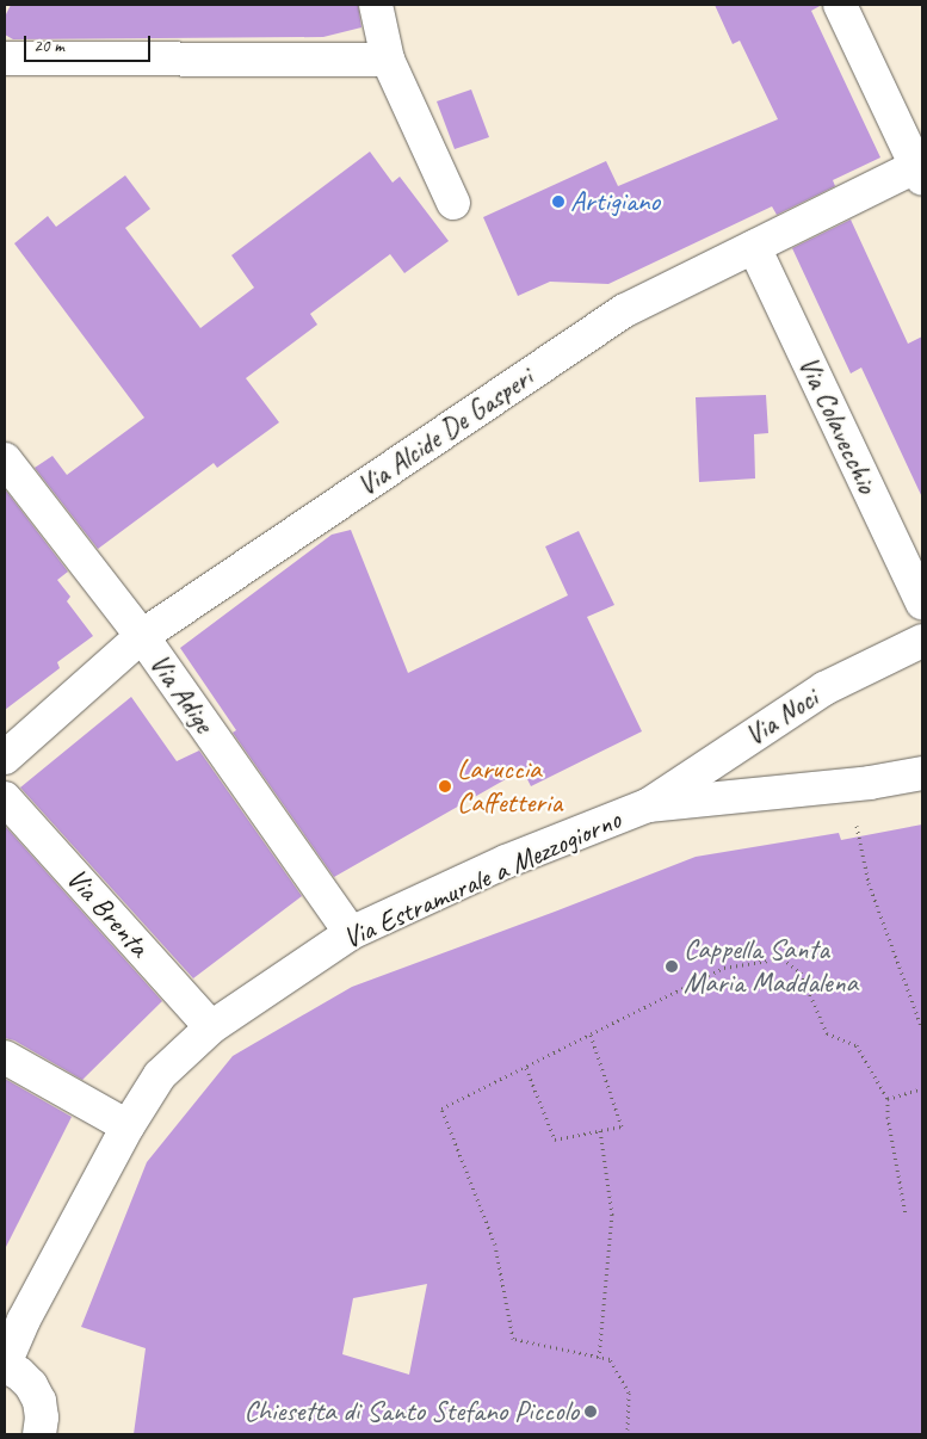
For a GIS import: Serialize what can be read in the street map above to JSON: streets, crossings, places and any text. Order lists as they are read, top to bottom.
{
  "streets": {
    "street": [
      "Via Colavecchio",
      "Via Alcide De Gasperi",
      "Via Adige",
      "Via Noci",
      "Via Estramurale a Mezzogiorno",
      "Via Brenta"
    ]
  },
  "crossings": [
    ["Via Colavecchio", "Via Alcide De Gasperi"],
    ["Via Alcide De Gasperi", "Via Adige"],
    ["Via Adige", "Via Estramurale a Mezzogiorno"],
    ["Via Noci", "Via Estramurale a Mezzogiorno"],
    ["Via Estramurale a Mezzogiorno", "Via Brenta"]
  ],
  "places": [
    "Artigiano",
    "Laruccia Caffetteria",
    "Cappella Santa Maria Maddalena",
    "Chiesetta di Santo Stefano Piccolo"
  ],
  "scale_bar": "20 m"
}
